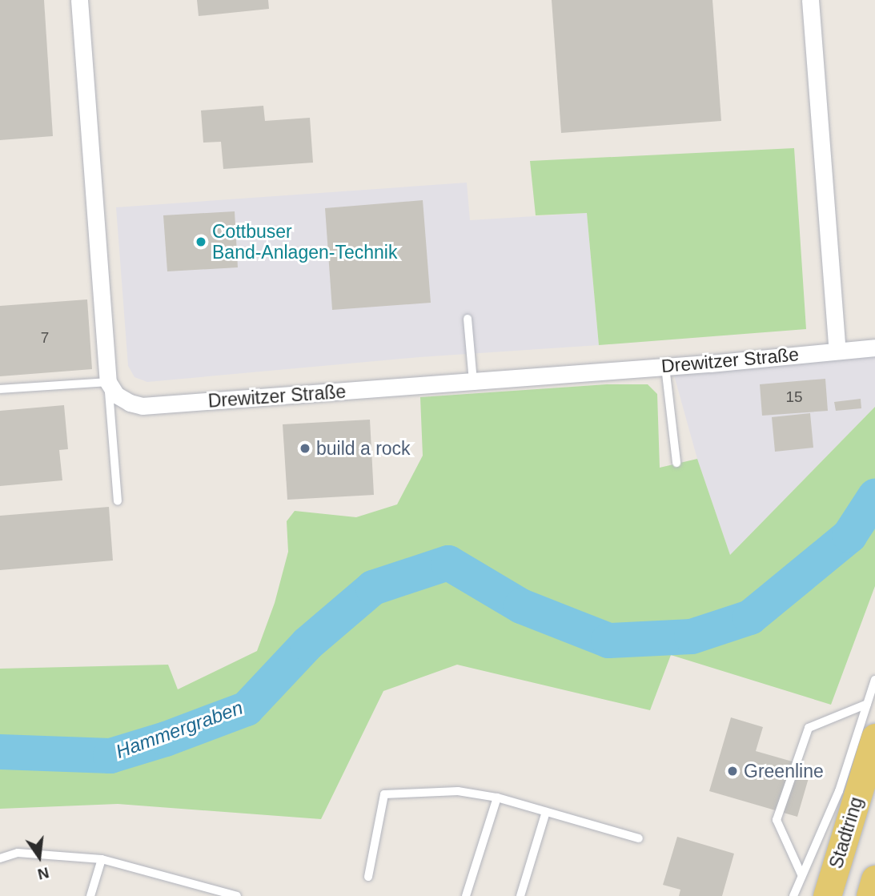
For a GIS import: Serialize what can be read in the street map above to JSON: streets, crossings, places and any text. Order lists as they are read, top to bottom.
{
  "streets": {
    "main road": ["Stadtring"],
    "street": ["Drewitzer Straße"]
  },
  "water": ["Hammergraben"],
  "places": ["Cottbuser Band-Anlagen-Technik", "build a rock", "Greenline"],
  "house_numbers": ["7", "15"],
  "north": "bottom"
}
